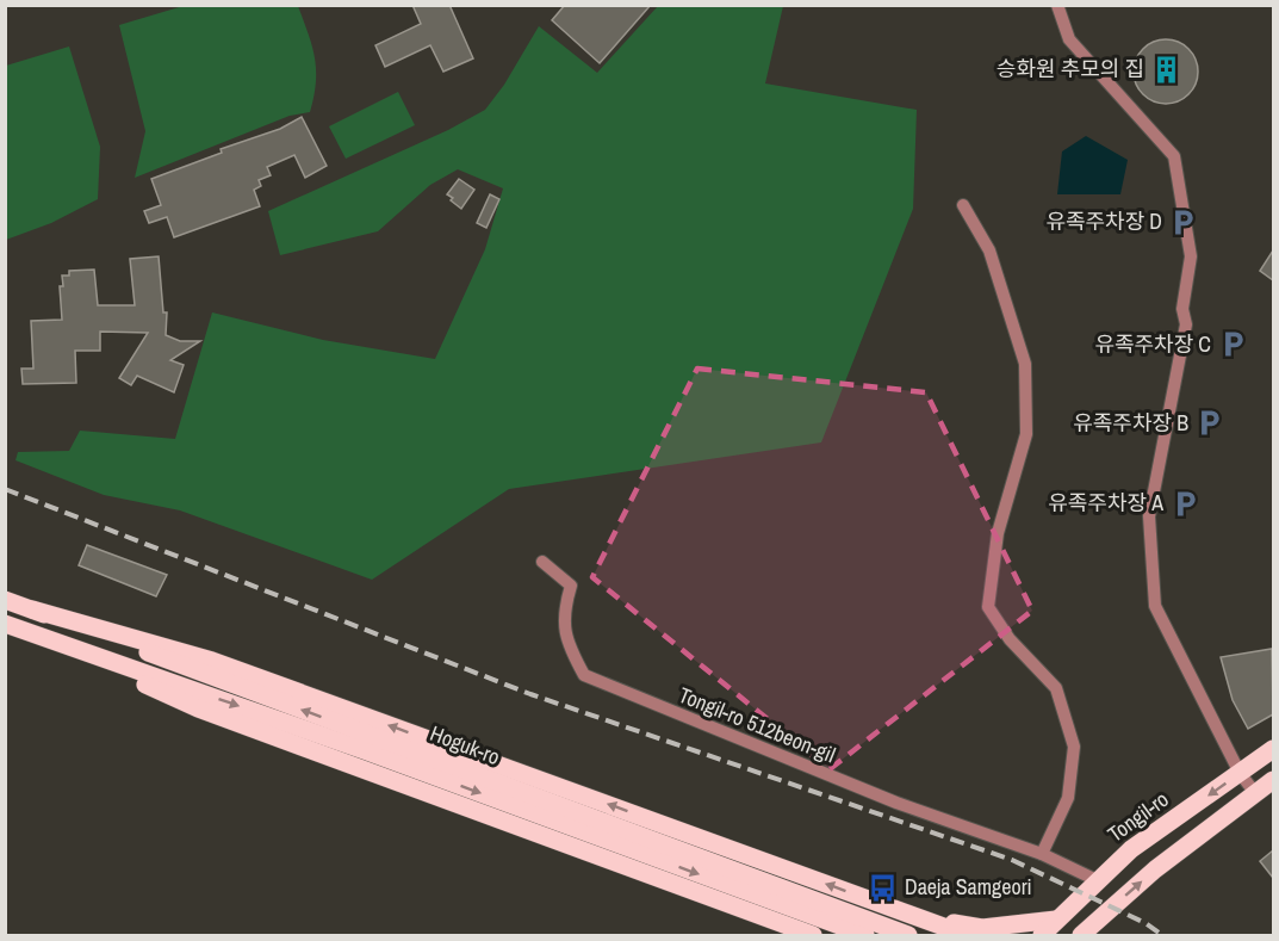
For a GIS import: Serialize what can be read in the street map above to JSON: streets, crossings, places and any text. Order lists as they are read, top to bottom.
{
  "streets": {
    "main road": ["Hoguk-ro", "Tongil-ro"],
    "street": ["Tongil-ro 512beon-gil"]
  },
  "crossings": [
    ["Tongil-ro 512beon-gil", "Tongil-ro"]
  ],
  "places": {
    "building": ["승화원 추모의 집"],
    "parking": [
      "유족주차장 D",
      "유족주차장 C",
      "유족주차장 B",
      "유족주차장 A"
    ],
    "bus stop": ["Daeja Samgeori"]
  }
}
